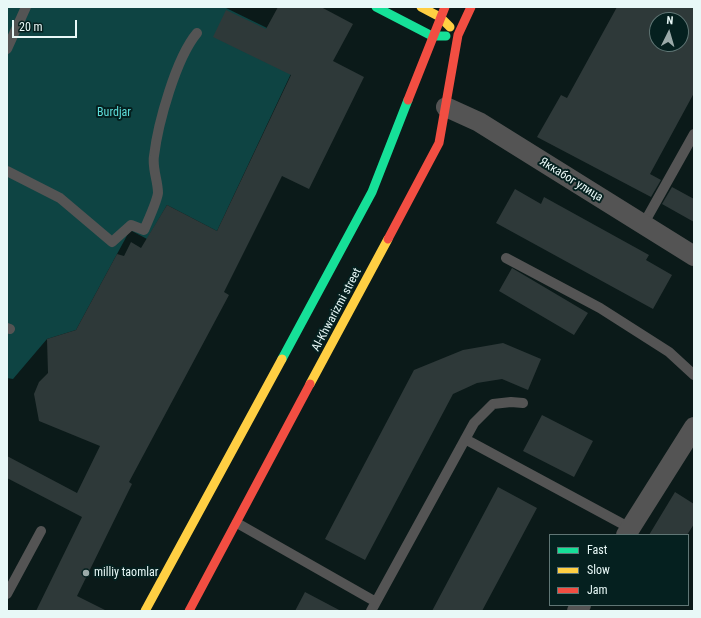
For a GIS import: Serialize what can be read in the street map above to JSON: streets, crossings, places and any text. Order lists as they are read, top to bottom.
{
  "streets": {
    "main road": ["Al-Khwarizmi street"],
    "street": ["Яккабог улица"]
  },
  "crossings": [
    ["Яккабог улица", "Al-Khwarizmi street"]
  ],
  "parks": ["Burdjar"],
  "places": ["milliy taomlar"],
  "legend": ["Fast", "Slow", "Jam"],
  "scale_bar": "20 m",
  "north": "top"
}
